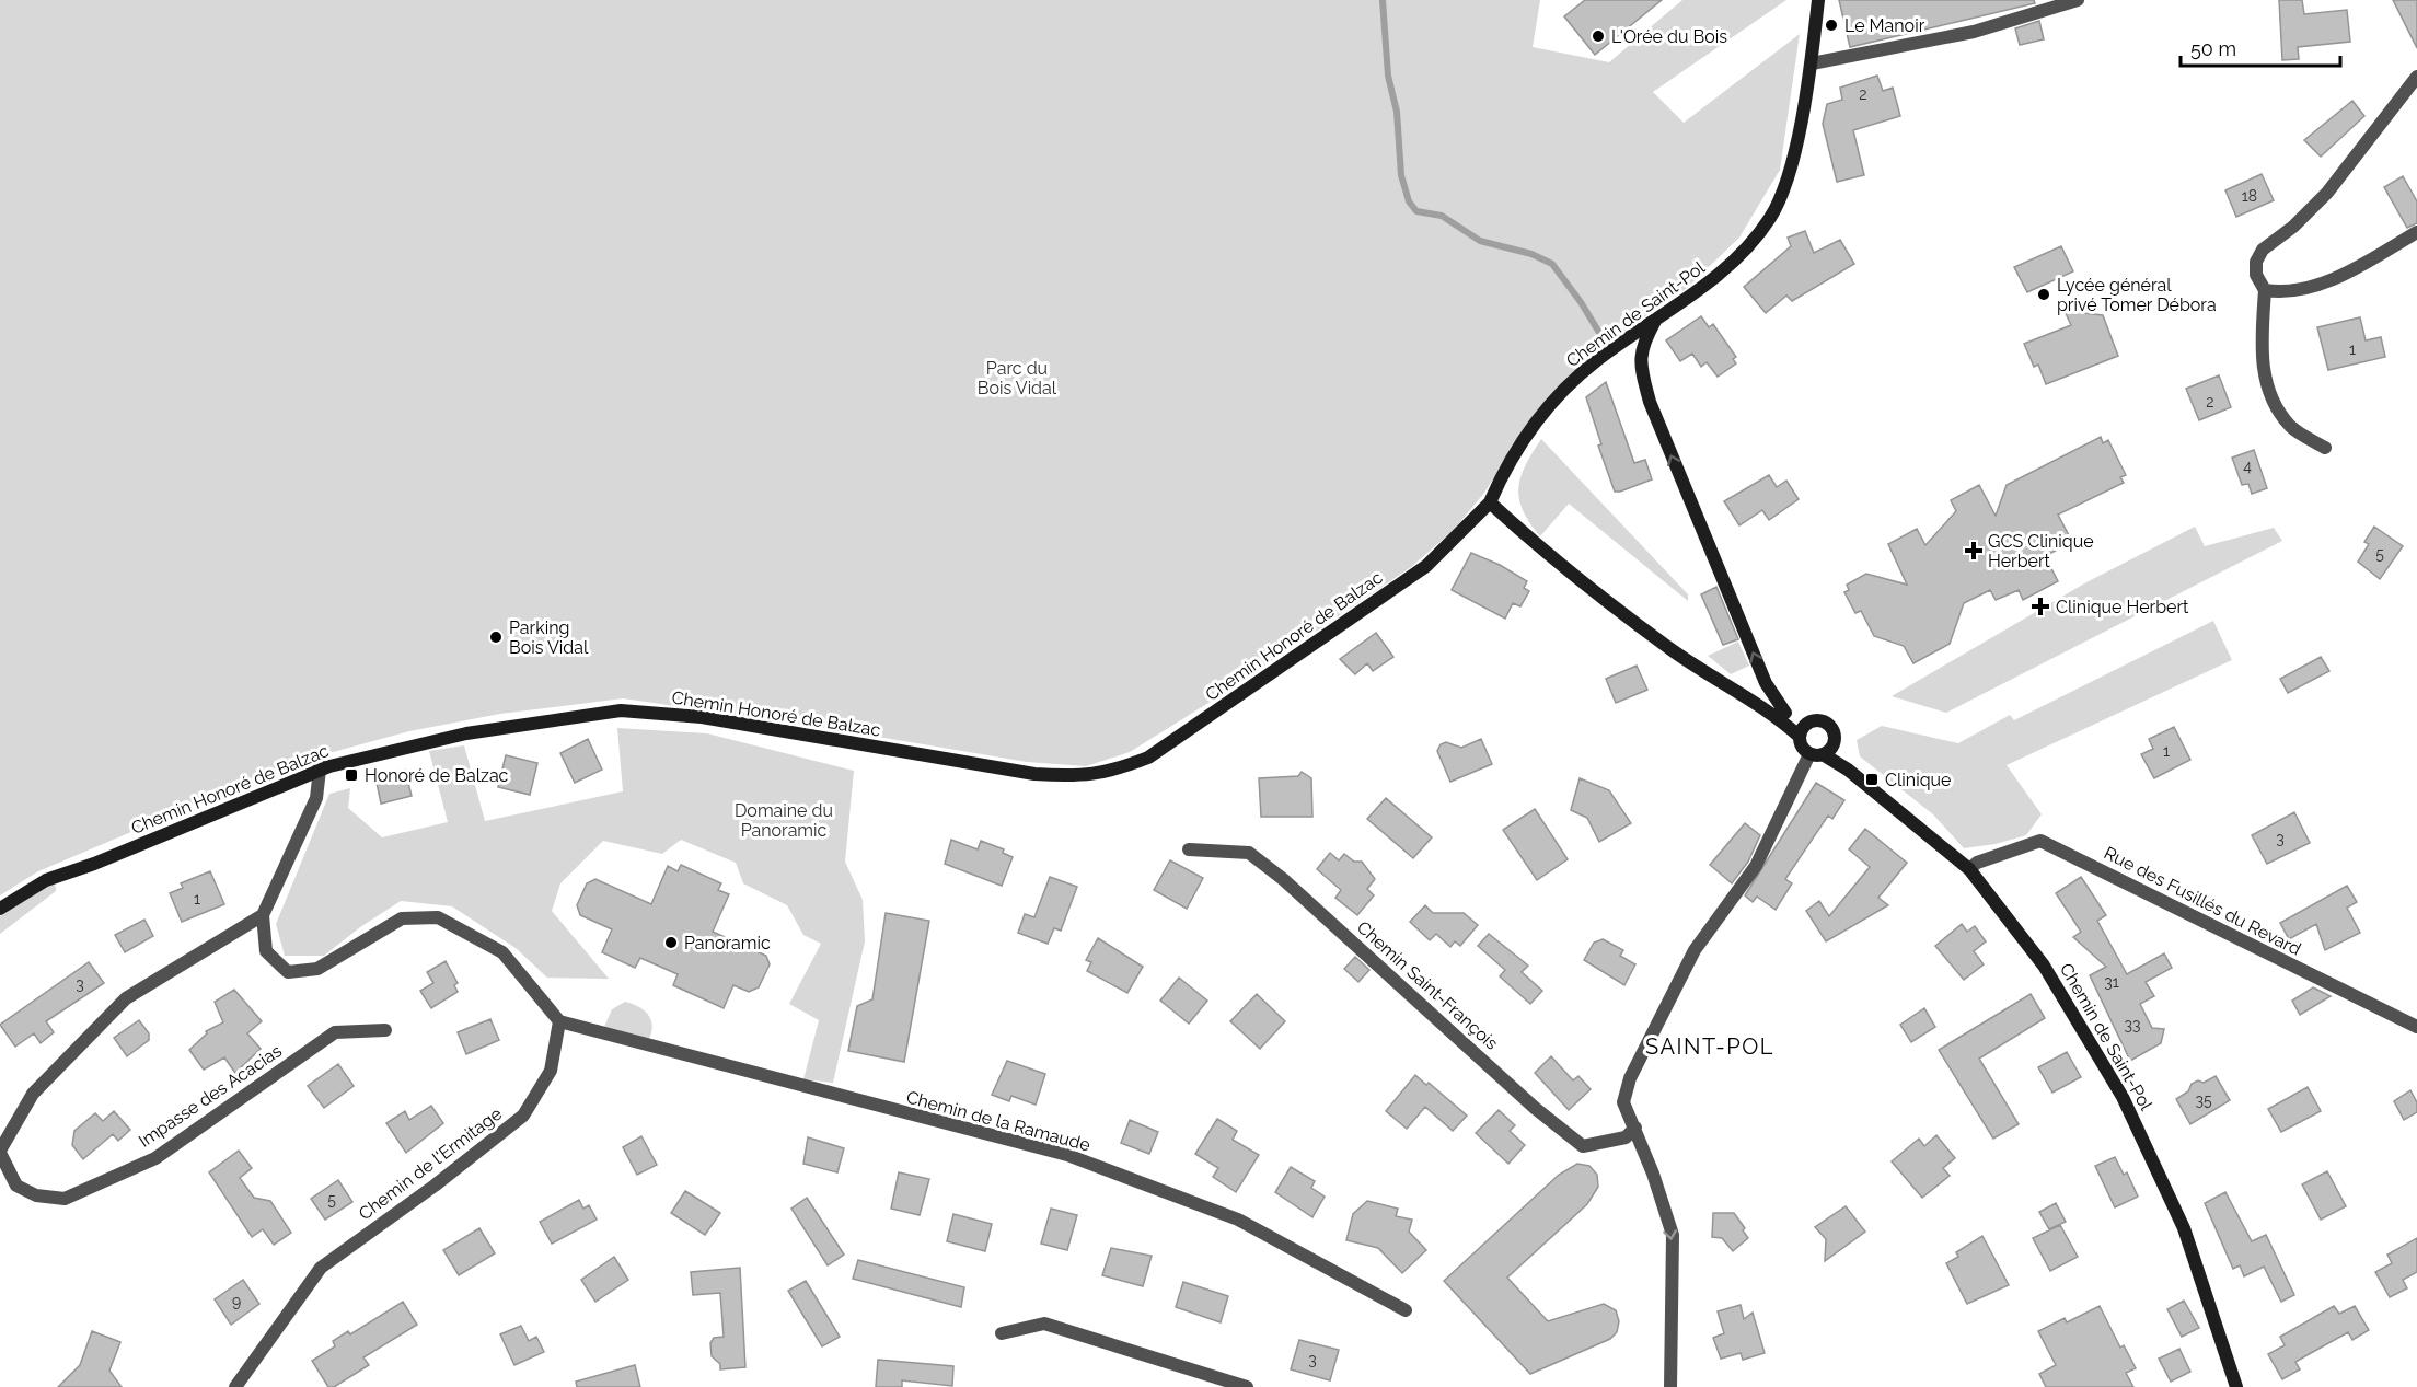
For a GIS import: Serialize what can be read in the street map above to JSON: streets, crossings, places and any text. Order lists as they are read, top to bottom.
{
  "streets": {
    "main road": ["Chemin de Saint-Pol", "Chemin Honoré de Balzac"],
    "street": [
      "Rue des Fusillés du Revard",
      "Chemin Saint-François",
      "Impasse des Acacias",
      "Chemin de la Ramaude",
      "Chemin de l'Ermitage"
    ]
  },
  "crossings": [
    ["Chemin de Saint-Pol", "Chemin Honoré de Balzac"],
    ["Chemin de Saint-Pol", "Rue des Fusillés du Revard"],
    ["Chemin de la Ramaude", "Chemin de l'Ermitage"]
  ],
  "districts": ["SAINT-POL"],
  "parks": ["Parc du Bois Vidal", "Domaine du Panoramic"],
  "places": {
    "other": [
      "Le Manoir",
      "L'Orée du Bois",
      "Lycée général privé Tomer Débora",
      "Parking Bois Vidal",
      "Panoramic"
    ],
    "health": ["GCS Clinique Herbert", "Clinique Herbert"],
    "transit": ["Honoré de Balzac", "Clinique"]
  },
  "house_numbers": [
    "2",
    "18",
    "1",
    "2",
    "4",
    "5",
    "1",
    "3",
    "1",
    "31",
    "3",
    "33",
    "35",
    "5",
    "9",
    "3"
  ],
  "scale_bar": "50 m"
}
